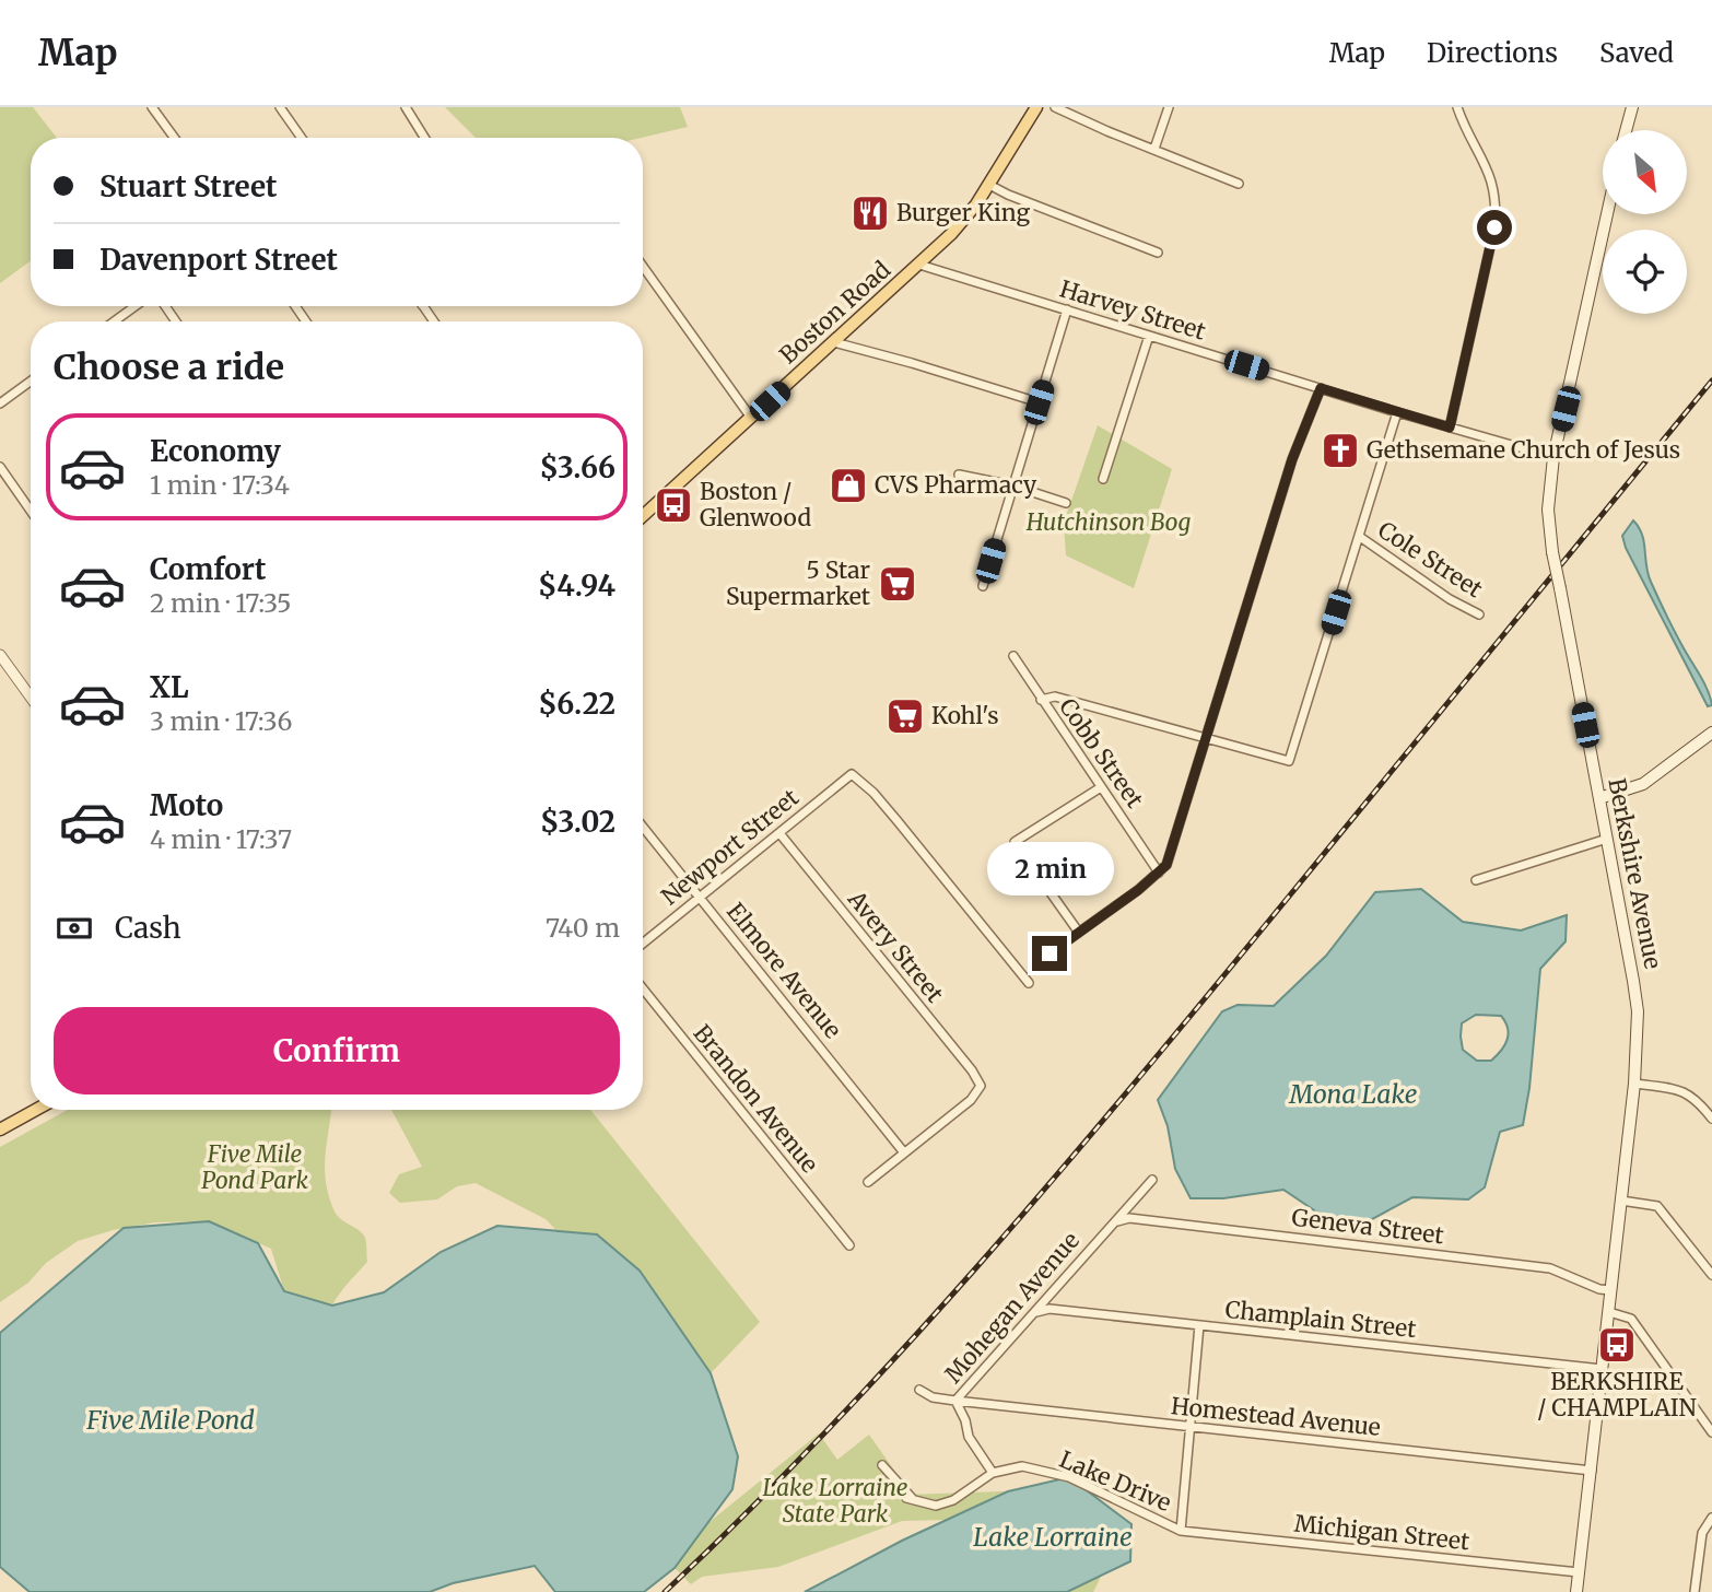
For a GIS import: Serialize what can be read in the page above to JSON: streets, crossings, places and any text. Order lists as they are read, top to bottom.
{
  "streets": {
    "main road": ["Boston Road", "Berkshire Avenue"],
    "street": [
      "Harvey Street",
      "Cole Street",
      "Cobb Street",
      "Newport Street",
      "Avery Street",
      "Elmore Avenue",
      "Brandon Avenue",
      "Geneva Street",
      "Mohegan Avenue",
      "Champlain Street",
      "Homestead Avenue",
      "Lake Drive",
      "Michigan Street"
    ]
  },
  "crossings": [
    ["Harvey Street", "Boston Road"],
    ["Harvey Street", "Berkshire Avenue"],
    ["Newport Street", "Avery Street"],
    ["Newport Street", "Elmore Avenue"],
    ["Berkshire Avenue", "Geneva Street"],
    ["Berkshire Avenue", "Champlain Street"],
    ["Berkshire Avenue", "Homestead Avenue"],
    ["Berkshire Avenue", "Michigan Street"],
    ["Avery Street", "Elmore Avenue"],
    ["Geneva Street", "Mohegan Avenue"],
    ["Mohegan Avenue", "Champlain Street"],
    ["Mohegan Avenue", "Homestead Avenue"],
    ["Mohegan Avenue", "Lake Drive"],
    ["Lake Drive", "Michigan Street"]
  ],
  "water": ["Mona Lake", "Five Mile Pond", "Lake Lorraine"],
  "parks": ["Hutchinson Bog", "Five Mile Pond Park", "Lake Lorraine State Park"],
  "places": {
    "restaurant": ["Burger King"],
    "church": ["Gethsemane Church of Jesus"],
    "shop": ["CVS Pharmacy"],
    "bus stop": ["Boston / Glenwood", "BERKSHIRE / CHAMPLAIN"],
    "supermarket": ["5 Star Supermarket", "Kohl's"]
  },
  "north": "bottom right",
  "page": {
    "header": "Map",
    "nav": ["Map", "Directions", "Saved"],
    "banner": ["Stuart Street", "Davenport Street"],
    "heading": "Choose a ride",
    "list": [
      {
        "name": "Economy",
        "note": "1 min · 17:34",
        "value": "$3.66"
      },
      {
        "name": "Comfort",
        "note": "2 min · 17:35",
        "value": "$4.94"
      },
      {
        "name": "XL",
        "note": "3 min · 17:36",
        "value": "$6.22"
      },
      {
        "name": "Moto",
        "note": "4 min · 17:37",
        "value": "$3.02"
      }
    ],
    "bubble": "2 min",
    "pay": ["Cash", "740 m"],
    "buttons": "Confirm"
  }
}
